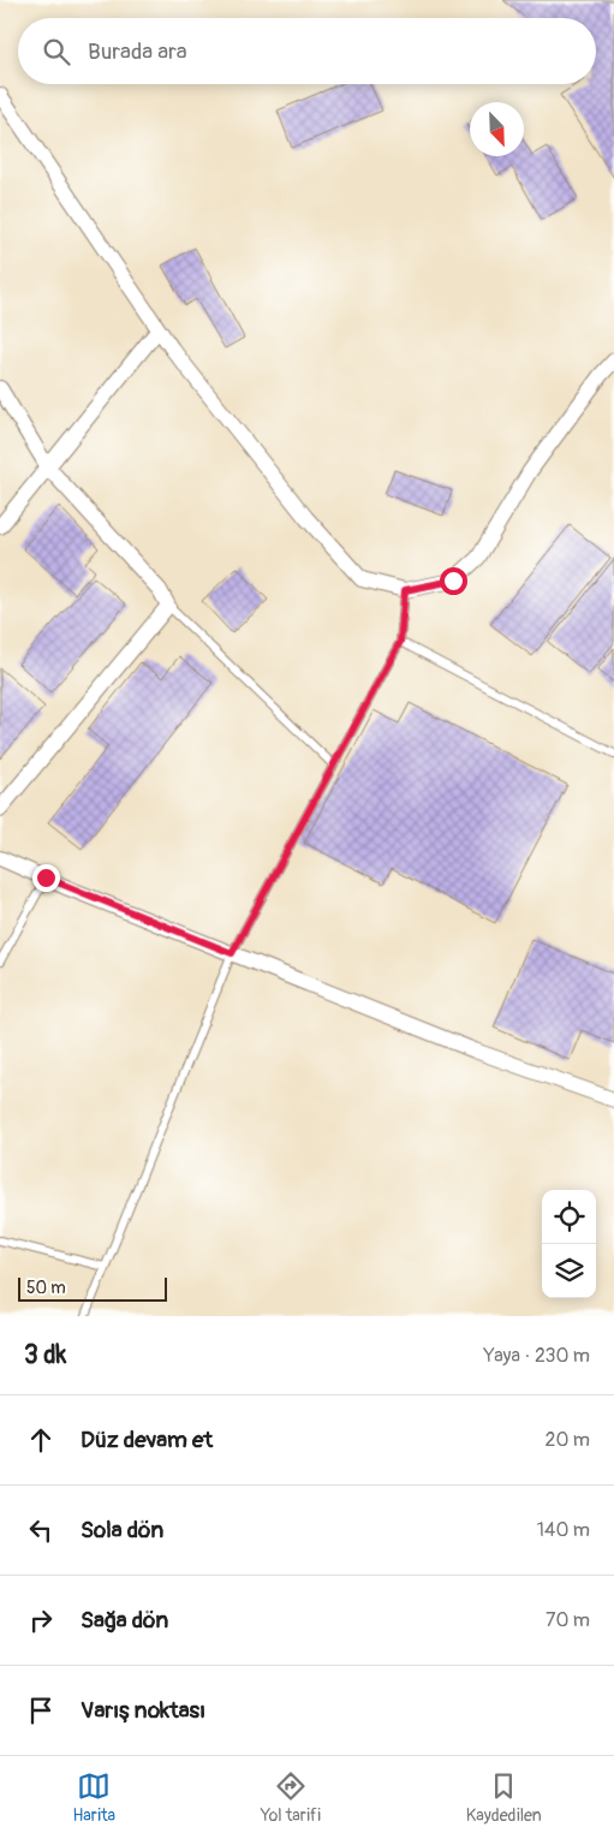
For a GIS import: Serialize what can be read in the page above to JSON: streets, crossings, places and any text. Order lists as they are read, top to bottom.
{
  "scale_bar": "50 m",
  "north": "bottom right",
  "page": {
    "search": "Burada ara",
    "scale": "50 m",
    "heading": ["3 dk", "Yaya · 230 m"],
    "list": [
      ["Düz devam et", "20 m"],
      ["Sola dön", "140 m"],
      ["Sağa dön", "70 m"],
      "Varış noktası"
    ],
    "nav": ["Harita", "Yol tarifi", "Kaydedilen"]
  }
}
